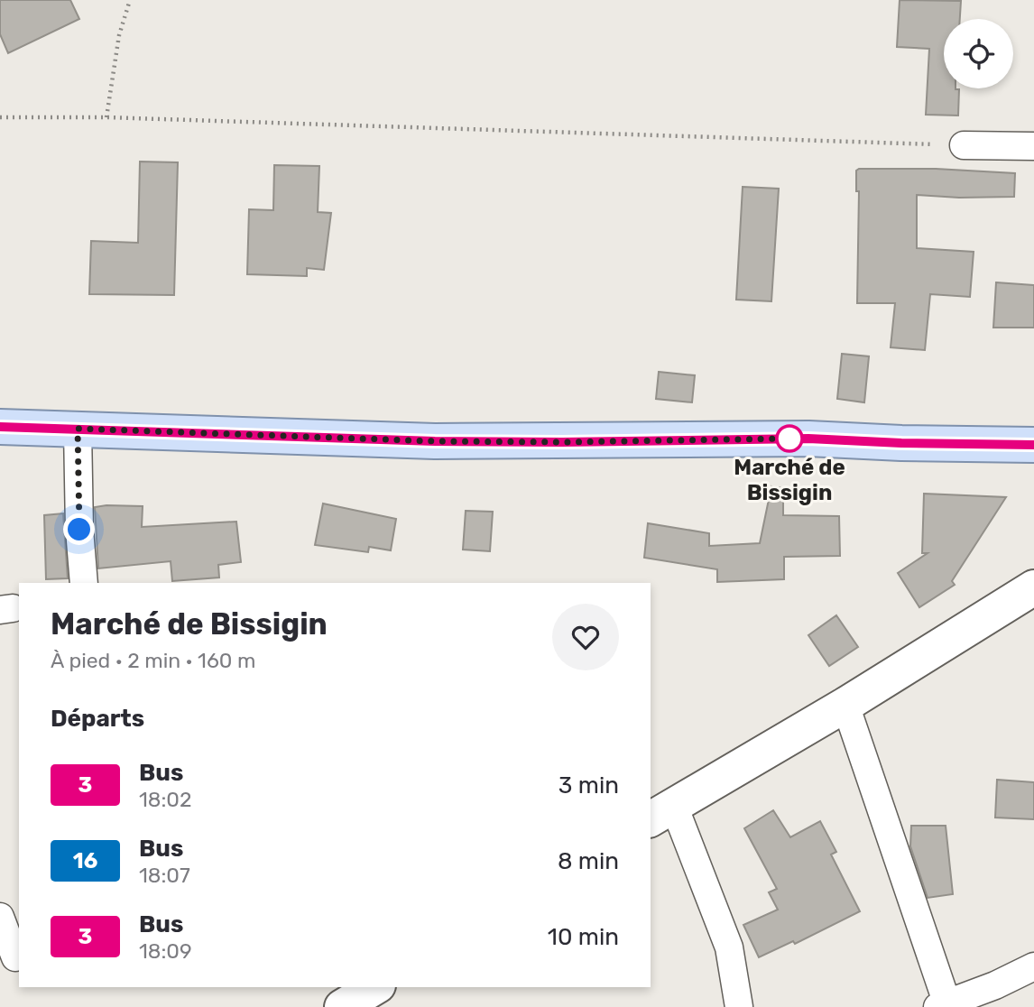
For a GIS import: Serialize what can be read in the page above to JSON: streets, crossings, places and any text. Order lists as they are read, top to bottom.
{
  "places": ["Marché de Bissigin"],
  "lines": ["bus line 3"],
  "page": {
    "heading": [
      ["Marché de Bissigin", "À pied · 2 min · 160 m"],
      "Départs"
    ],
    "list": [
      {
        "mark": "3",
        "name": "Bus",
        "note": "18:02",
        "value": "3 min"
      },
      {
        "mark": "16",
        "name": "Bus",
        "note": "18:07",
        "value": "8 min"
      },
      {
        "mark": "3",
        "name": "Bus",
        "note": "18:09",
        "value": "10 min"
      }
    ]
  }
}
